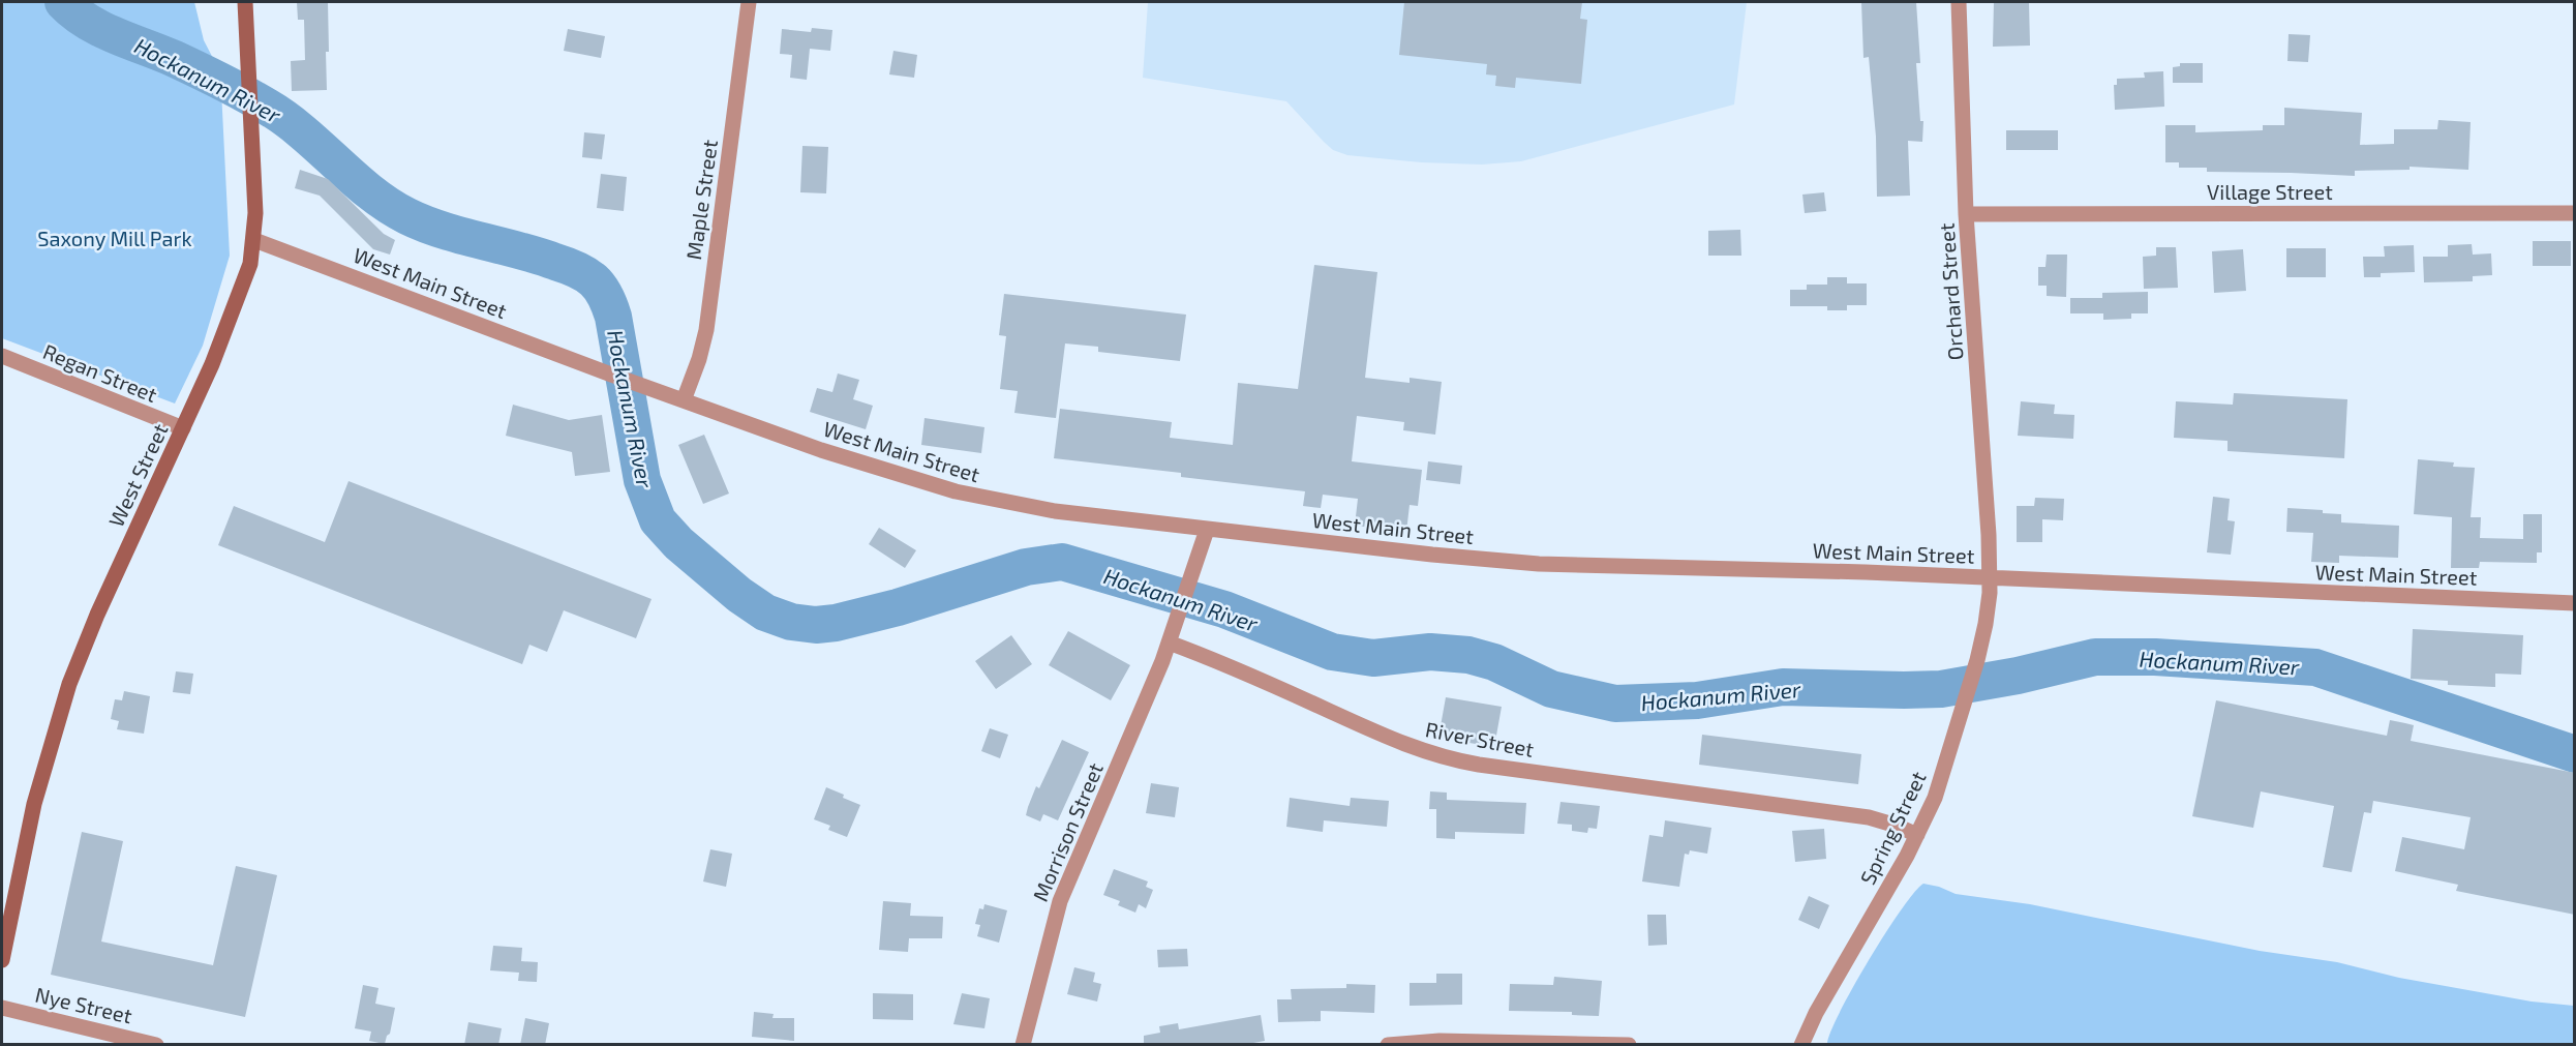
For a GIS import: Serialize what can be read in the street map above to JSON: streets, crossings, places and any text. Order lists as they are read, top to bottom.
{
  "streets": {
    "main road": ["West Street"],
    "street": [
      "Village Street",
      "Maple Street",
      "West Main Street",
      "Orchard Street",
      "Regan Street",
      "River Street",
      "Spring Street",
      "Morrison Street",
      "Nye Street"
    ]
  },
  "crossings": [
    ["Village Street", "Orchard Street"],
    ["Maple Street", "West Main Street"],
    ["West Main Street", "Orchard Street"],
    ["West Main Street", "West Street"],
    ["West Main Street", "Spring Street"],
    ["Orchard Street", "Spring Street"],
    ["Regan Street", "West Street"],
    ["River Street", "Spring Street"],
    ["River Street", "Morrison Street"]
  ],
  "water": ["Hockanum River"],
  "parks": ["Saxony Mill Park"]
}
